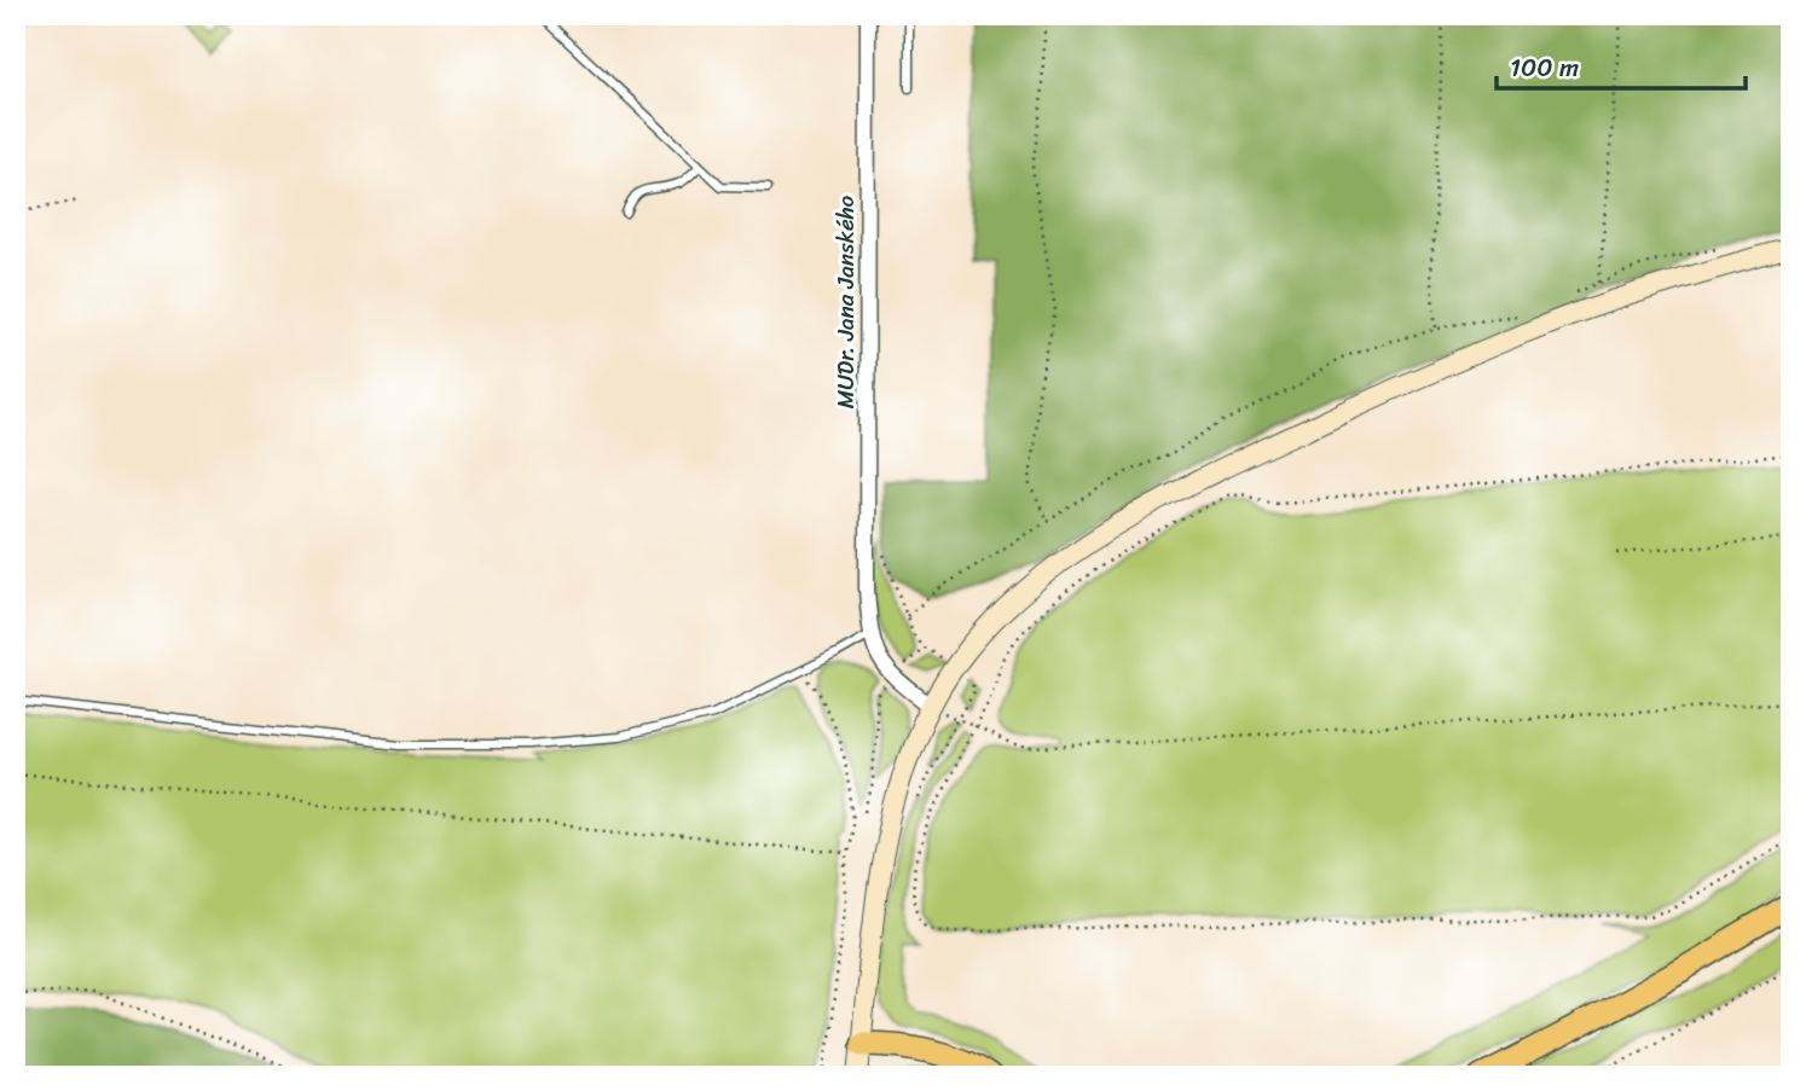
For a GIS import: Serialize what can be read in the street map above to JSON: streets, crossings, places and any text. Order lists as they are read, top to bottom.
{
  "streets": {
    "street": ["MUDr. Jana Janského"]
  },
  "scale_bar": "100 m"
}
